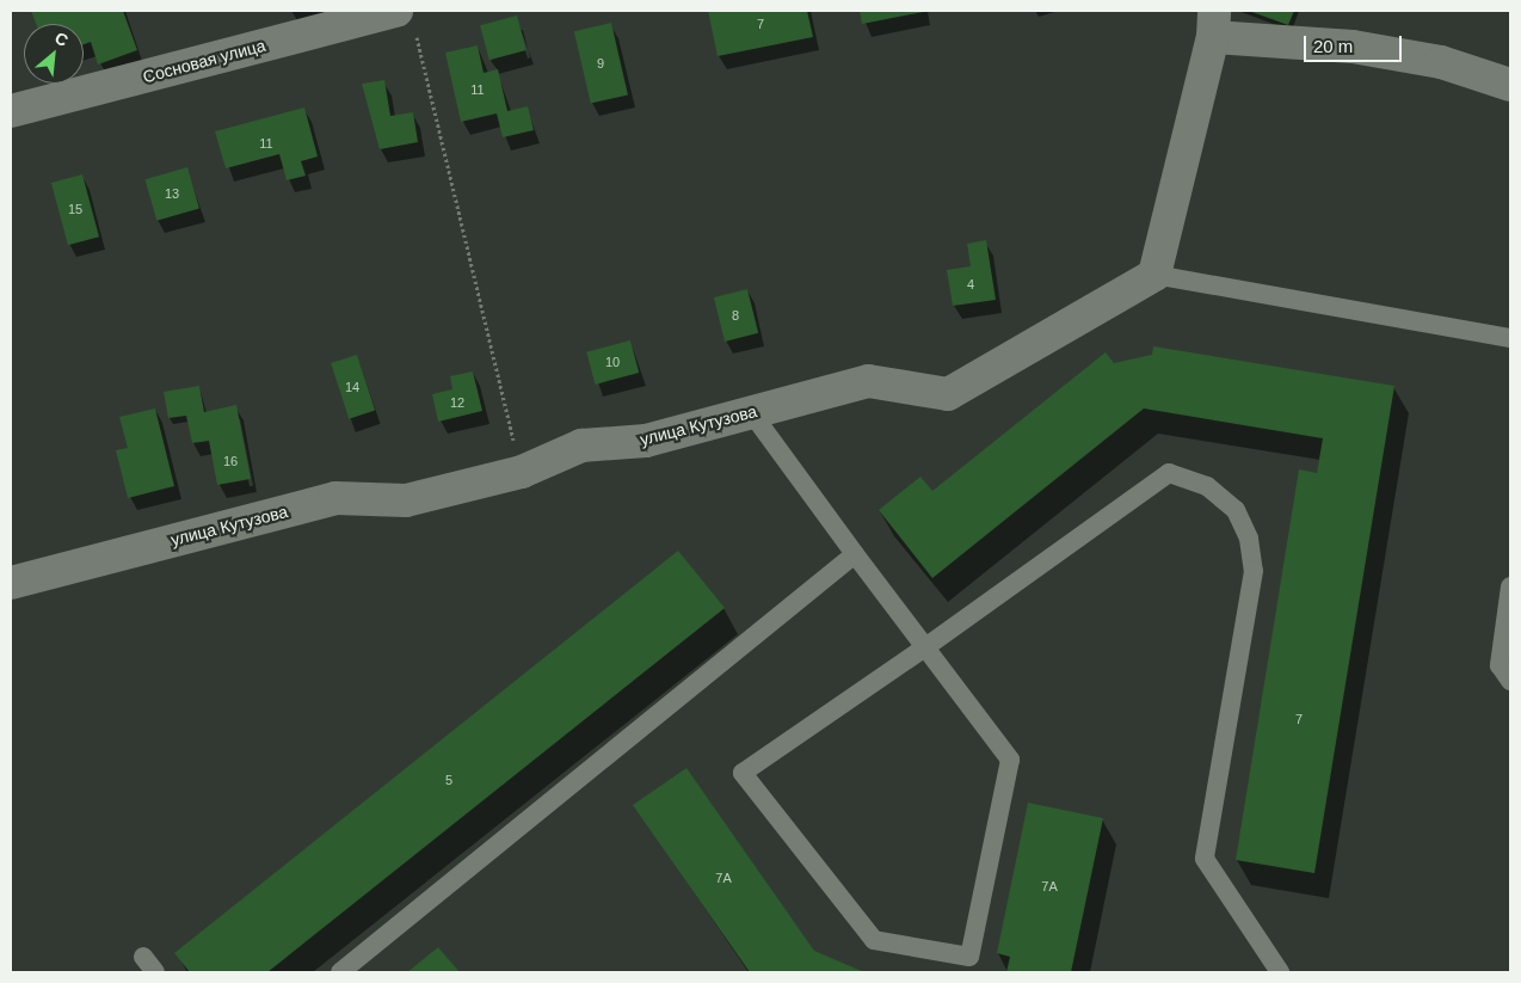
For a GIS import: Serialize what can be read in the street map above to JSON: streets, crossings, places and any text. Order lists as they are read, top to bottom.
{
  "streets": {
    "street": ["Сосновая улица", "улица Кутузова"]
  },
  "house_numbers": [
    "7",
    "9",
    "11",
    "11",
    "13",
    "15",
    "4",
    "8",
    "10",
    "14",
    "12",
    "16",
    "7",
    "5",
    "7А",
    "7А"
  ],
  "scale_bar": "20 m",
  "north": "top right"
}
